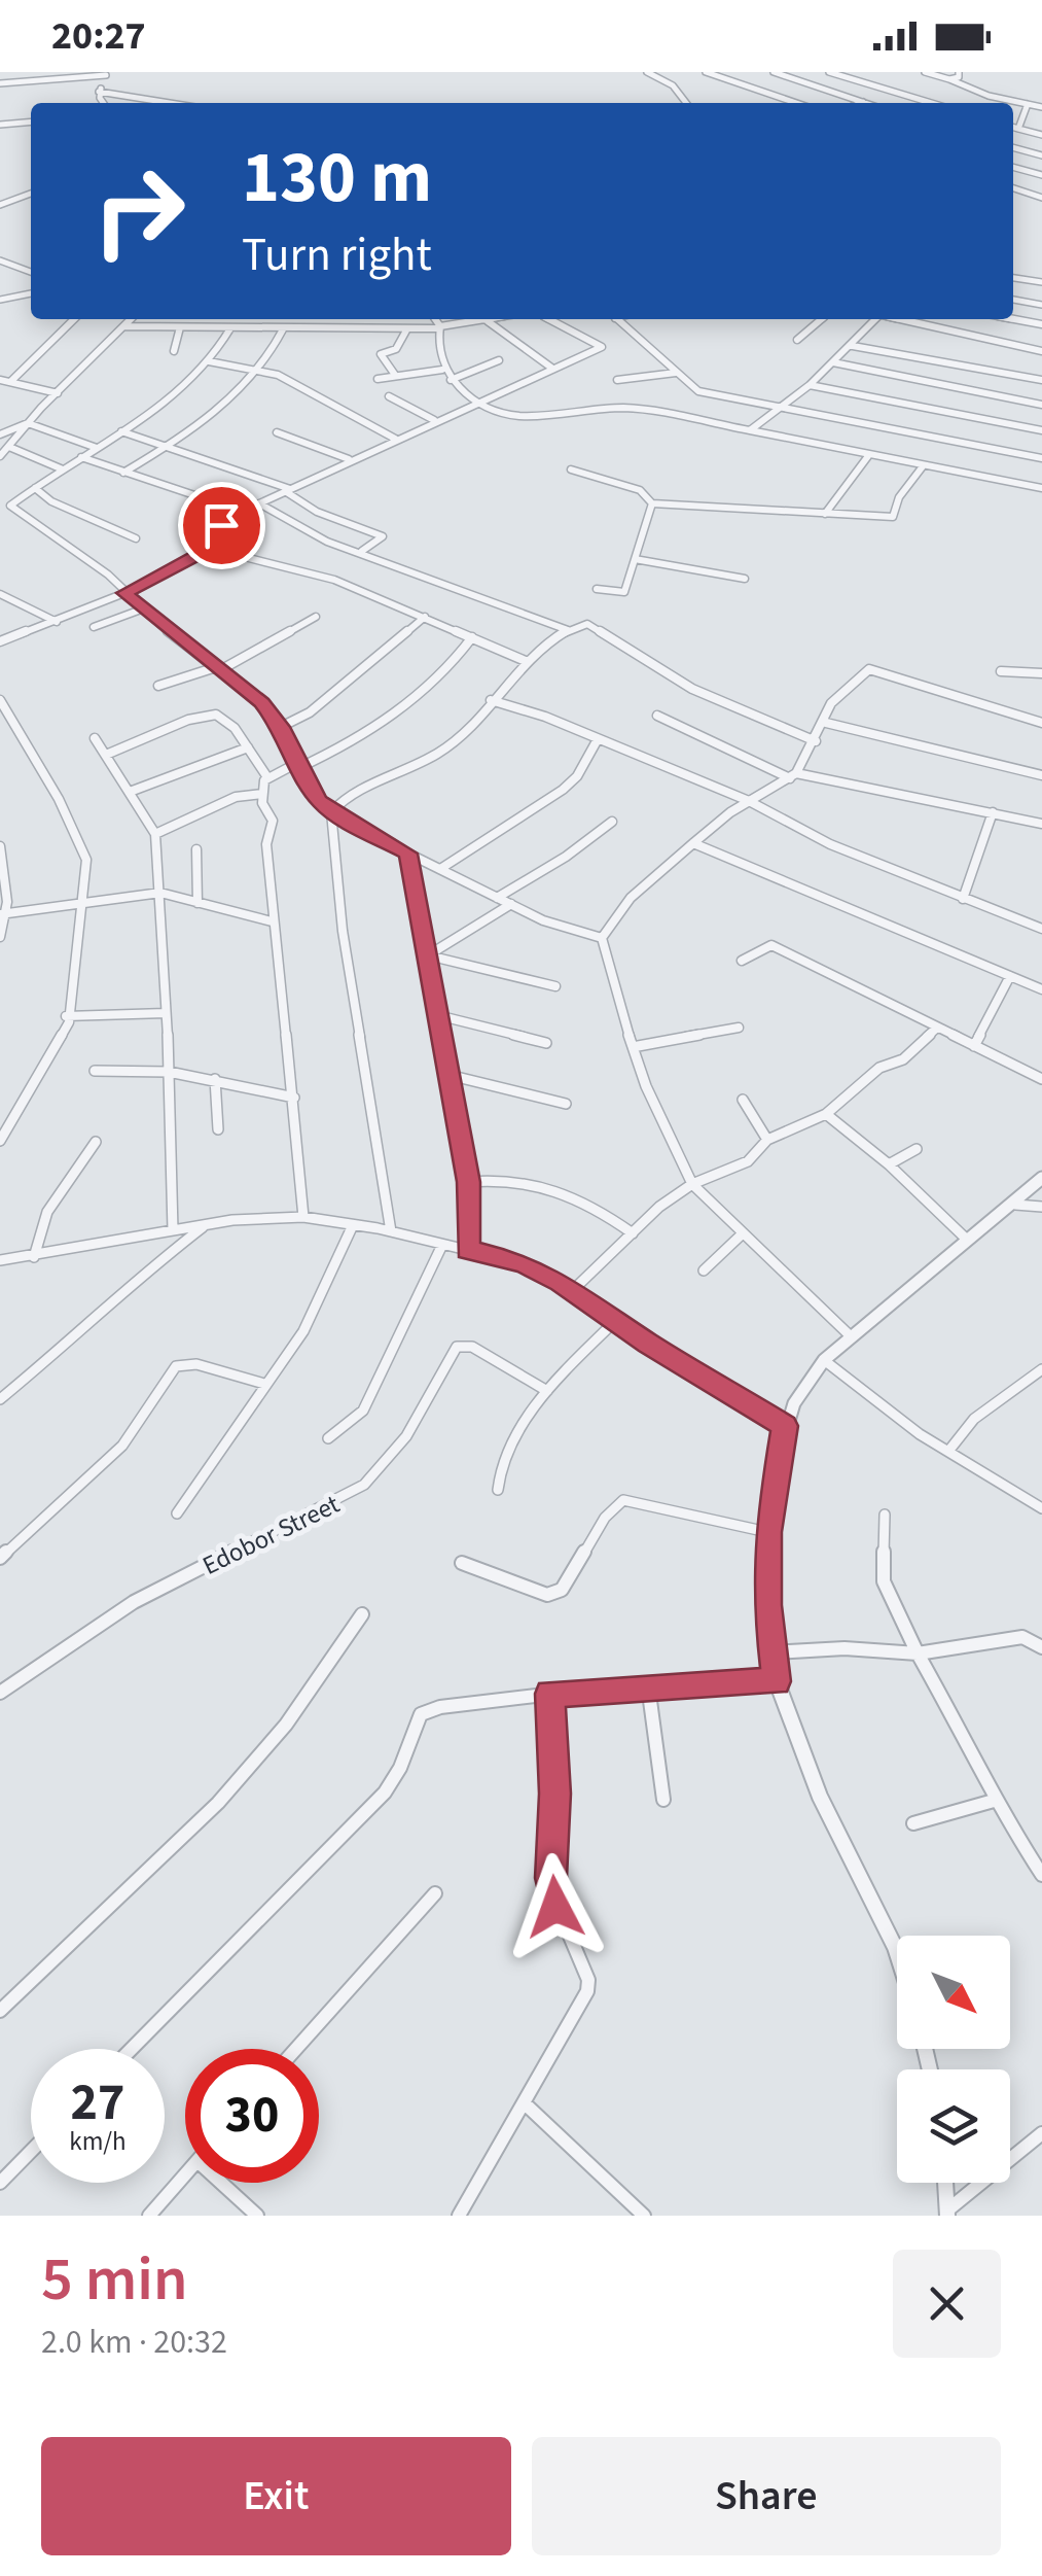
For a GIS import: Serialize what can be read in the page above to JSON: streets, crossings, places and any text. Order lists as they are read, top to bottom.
{
  "streets": {
    "street": ["Edobor Street"]
  },
  "north": "bottom right",
  "page": {
    "status": "20:27",
    "turn": ["130 m", "Turn right"],
    "speed": "27 km/h",
    "limit": "30",
    "heading": ["5 min", "2.0 km · 20:32"],
    "buttons": ["Exit", "Share"]
  }
}
